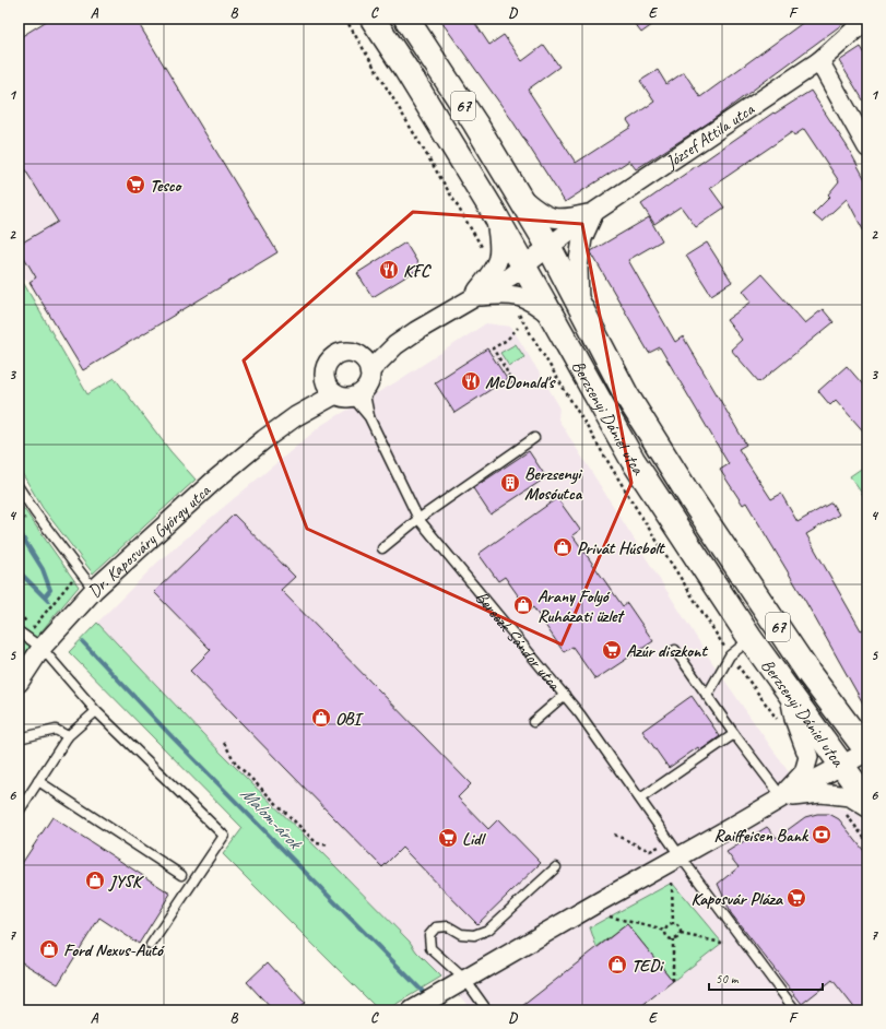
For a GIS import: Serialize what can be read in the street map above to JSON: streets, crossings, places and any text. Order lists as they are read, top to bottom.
{
  "streets": {
    "main road": ["67", "Berzsenyi Dániel utca"],
    "street": ["József Attila utca", "Dr. Kaposváry György utca"],
    "lane": ["Bereczk Sándor utca"]
  },
  "crossings": [
    ["József Attila utca", "Berzsenyi Dániel utca"],
    ["Dr. Kaposváry György utca", "Bereczk Sándor utca"]
  ],
  "water": ["Malom-árok"],
  "places": {
    "supermarket": [
      "Tesco",
      "Azúr diszkont",
      "Lidl",
      "Kaposvár Pláza"
    ],
    "restaurant": ["KFC", "McDonald's"],
    "building": ["Berzsenyi Mosóutca"],
    "shop": [
      "Privát Húsbolt",
      "Arany Folyó Ruházati üzlet",
      "OBI",
      "JYSK",
      "Ford Nexus-Autó",
      "TEDi"
    ],
    "bank": ["Raiffeisen Bank"]
  },
  "scale_bar": "50 m",
  "grid": {
    "columns": [
      "A",
      "B",
      "C",
      "D",
      "E",
      "F"
    ],
    "rows": [
      "1",
      "2",
      "3",
      "4",
      "5",
      "6",
      "7"
    ]
  }
}
